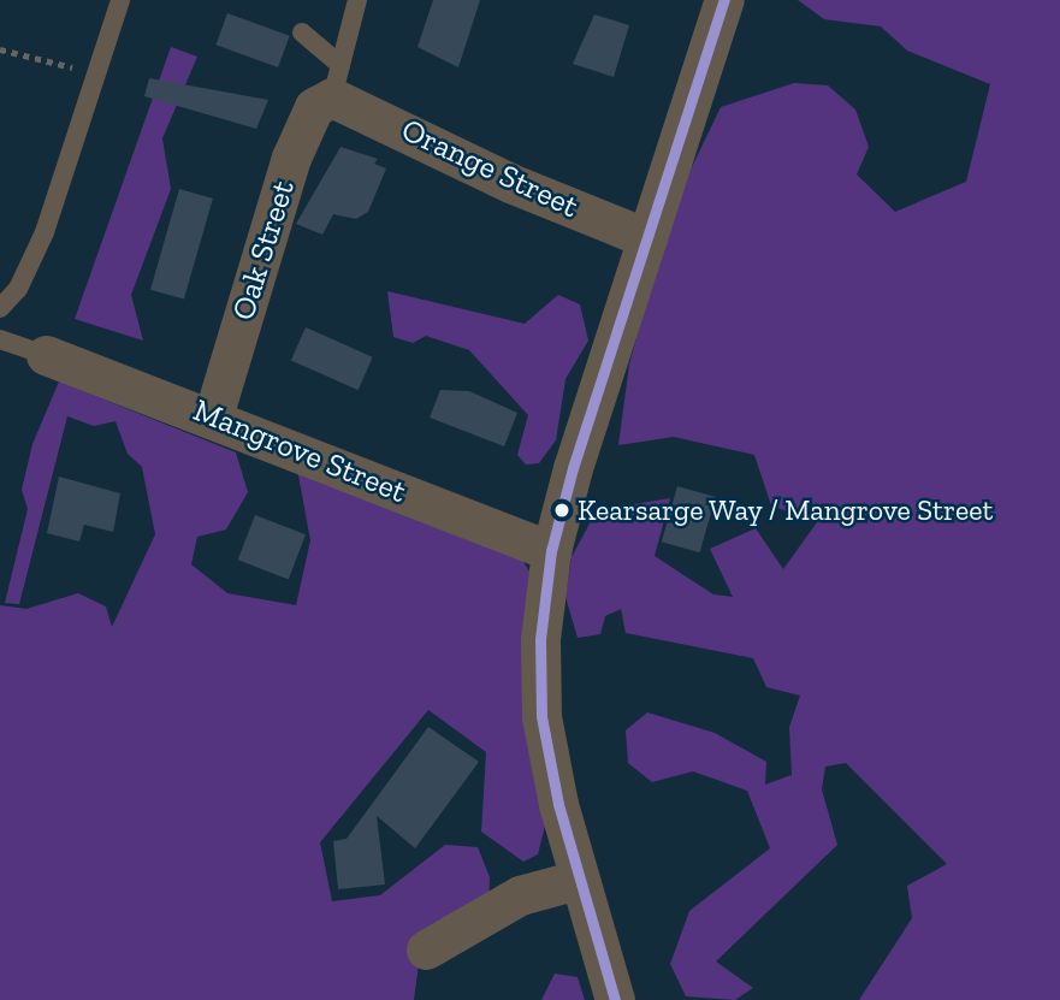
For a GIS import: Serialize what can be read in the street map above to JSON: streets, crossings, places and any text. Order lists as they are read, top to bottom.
{
  "streets": {
    "street": ["Orange Street", "Oak Street", "Mangrove Street"]
  },
  "crossings": [
    ["Orange Street", "Oak Street"],
    ["Oak Street", "Mangrove Street"]
  ],
  "places": ["Kearsarge Way / Mangrove Street"]
}
